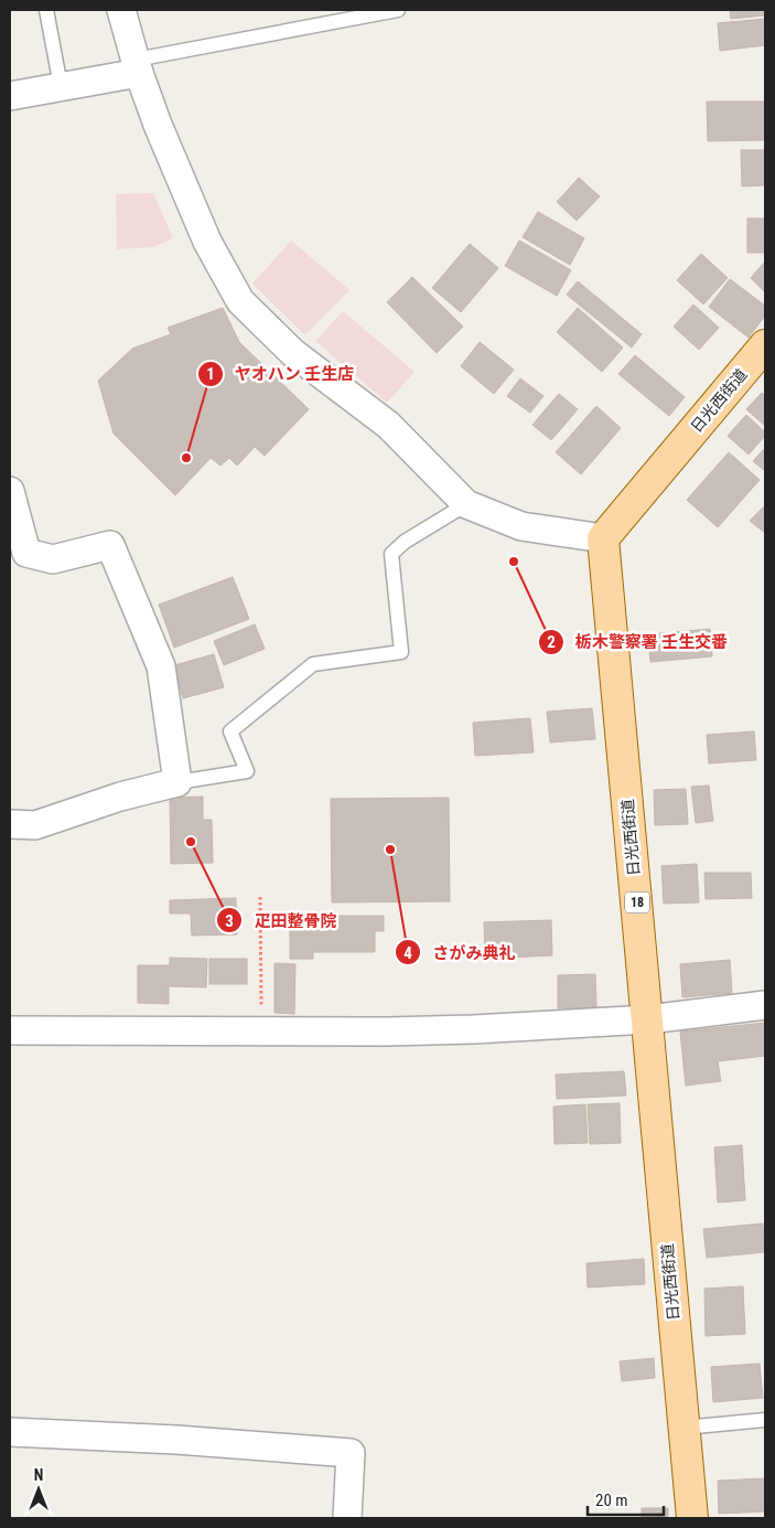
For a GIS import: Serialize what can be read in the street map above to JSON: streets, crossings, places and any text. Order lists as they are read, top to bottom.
{
  "streets": {
    "main road": ["日光西街道", "18"]
  },
  "places": [
    "ヤオハン 壬生店",
    "栃木警察署 壬生交番",
    "疋田整骨院",
    "さがみ典礼"
  ],
  "scale_bar": "20 m",
  "north": "top"
}
